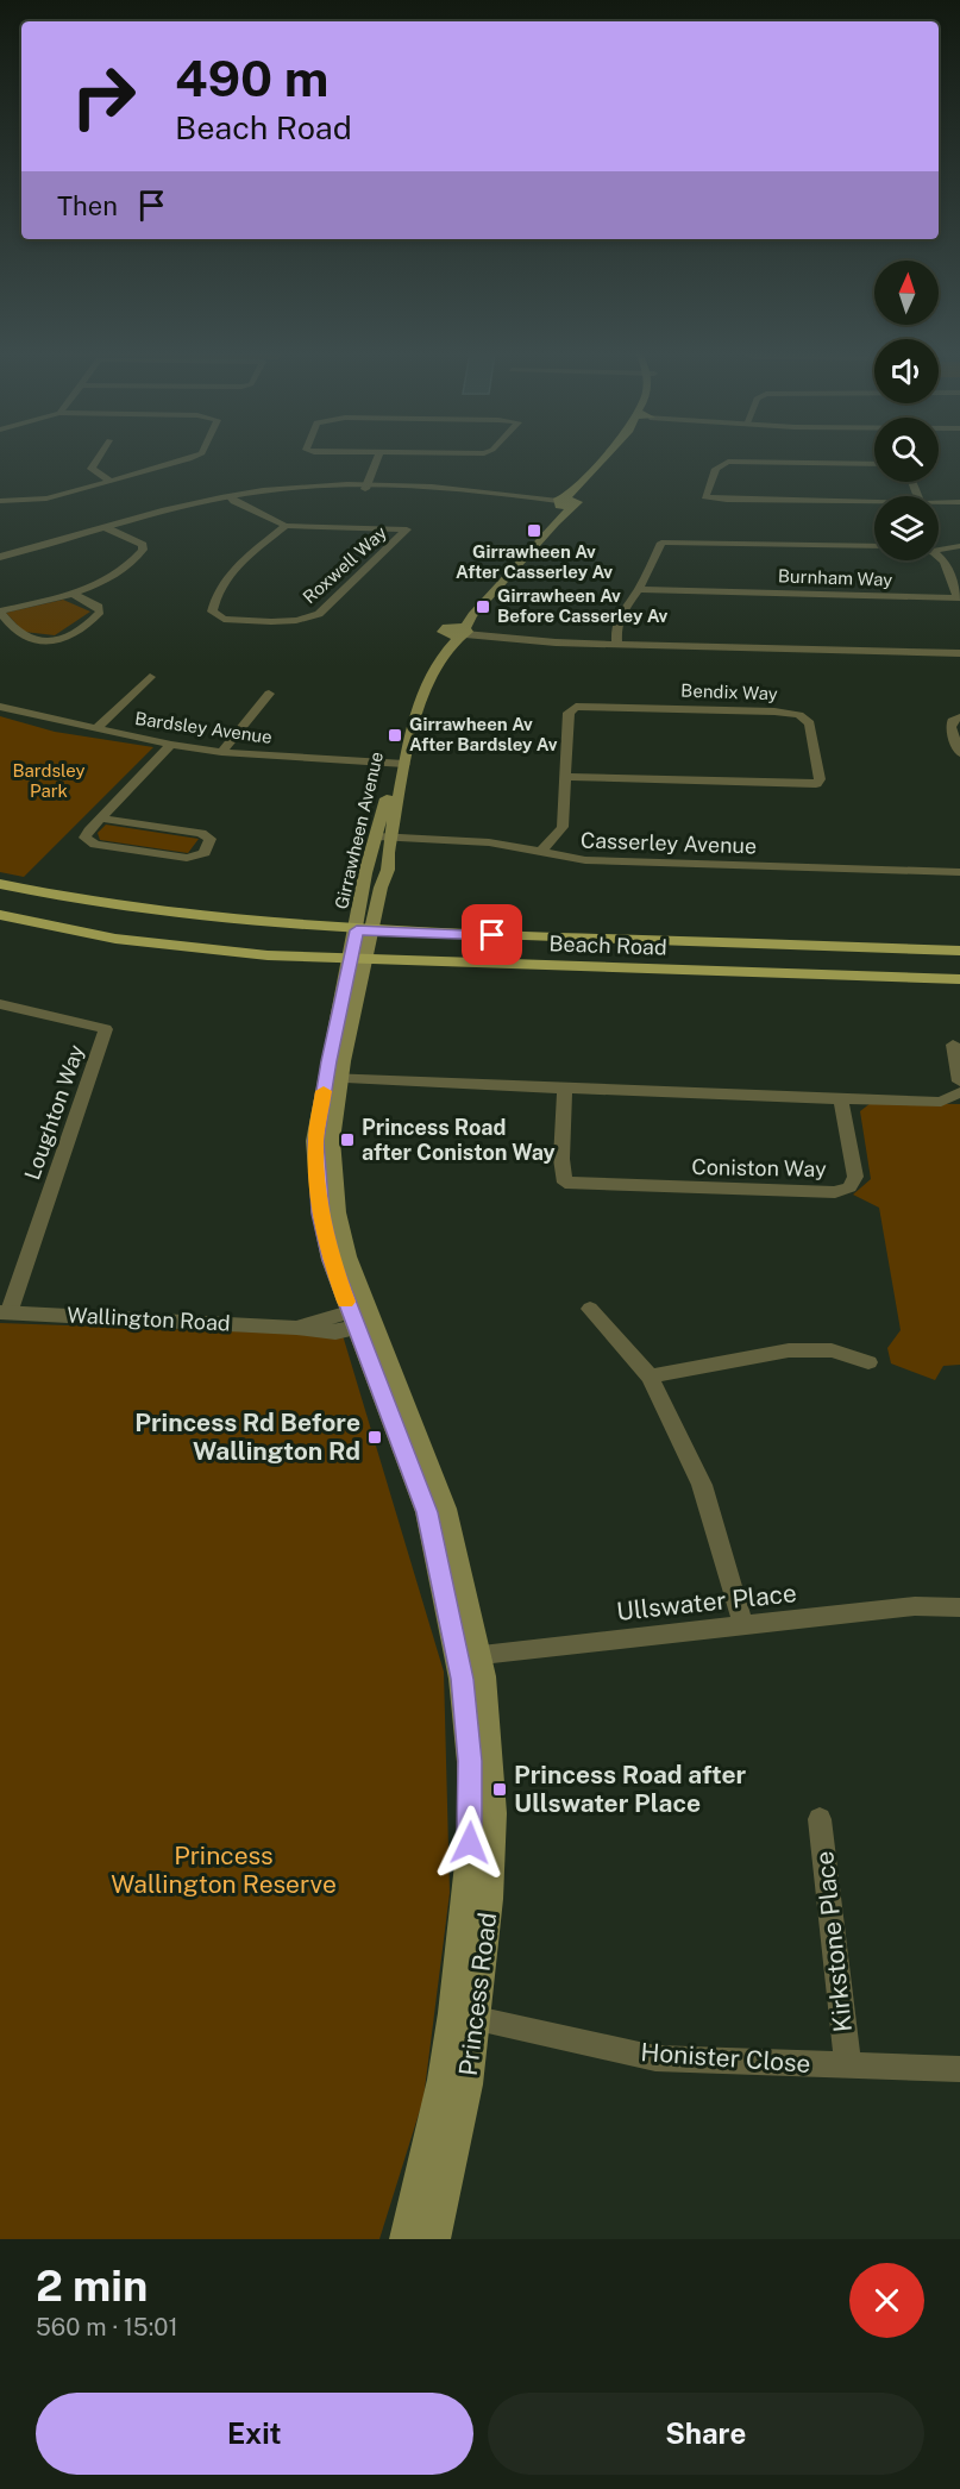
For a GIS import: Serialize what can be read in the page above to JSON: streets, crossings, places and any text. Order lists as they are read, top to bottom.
{
  "streets": {
    "main road": ["Girrawheen Avenue", "Beach Road", "Princess Road"],
    "street": [
      "Roxwell Way",
      "Burnham Way",
      "Bendix Way",
      "Bardsley Avenue",
      "Casserley Avenue",
      "Loughton Way",
      "Coniston Way",
      "Wallington Road",
      "Ullswater Place",
      "Kirkstone Place",
      "Honister Close"
    ]
  },
  "crossings": [
    ["Bendix Way", "Casserley Avenue"],
    ["Bardsley Avenue", "Girrawheen Avenue"],
    ["Girrawheen Avenue", "Casserley Avenue"],
    ["Girrawheen Avenue", "Beach Road"],
    ["Girrawheen Avenue", "Princess Road"],
    ["Beach Road", "Princess Road"],
    ["Loughton Way", "Wallington Road"],
    ["Wallington Road", "Princess Road"],
    ["Ullswater Place", "Princess Road"],
    ["Kirkstone Place", "Honister Close"],
    ["Princess Road", "Honister Close"]
  ],
  "parks": ["Bardsley Park", "Princess Wallington Reserve"],
  "places": {
    "transit": [
      "Girrawheen Av After Casserley Av",
      "Girrawheen Av Before Casserley Av",
      "Girrawheen Av After Bardsley Av",
      "Princess Road after Coniston Way",
      "Princess Rd Before Wallington Rd",
      "Princess Road after Ullswater Place"
    ]
  },
  "north": "top",
  "page": {
    "turn": ["490 m", "Beach Road"],
    "then": "Then",
    "heading": ["2 min", "560 m · 15:01"],
    "buttons": ["Exit", "Share"]
  }
}
